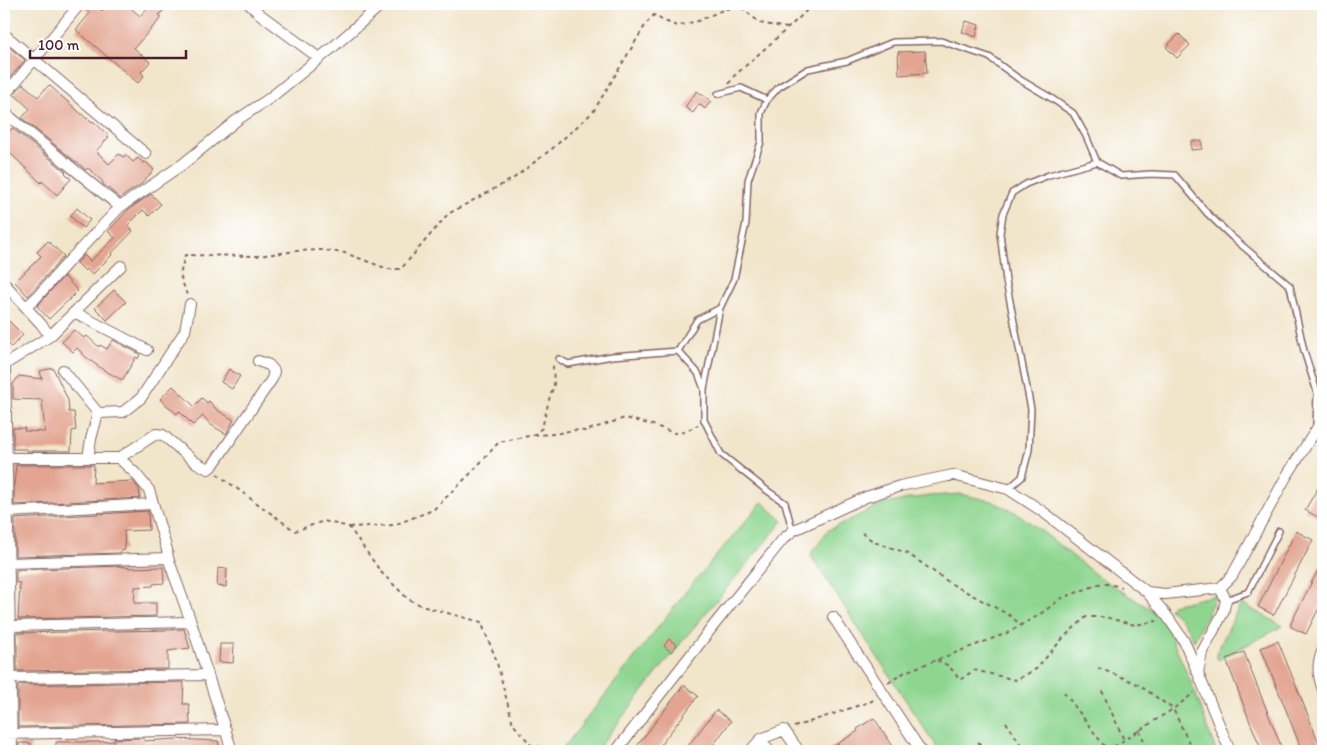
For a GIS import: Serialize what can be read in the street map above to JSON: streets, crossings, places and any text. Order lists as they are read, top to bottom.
{
  "scale_bar": "100 m"
}
